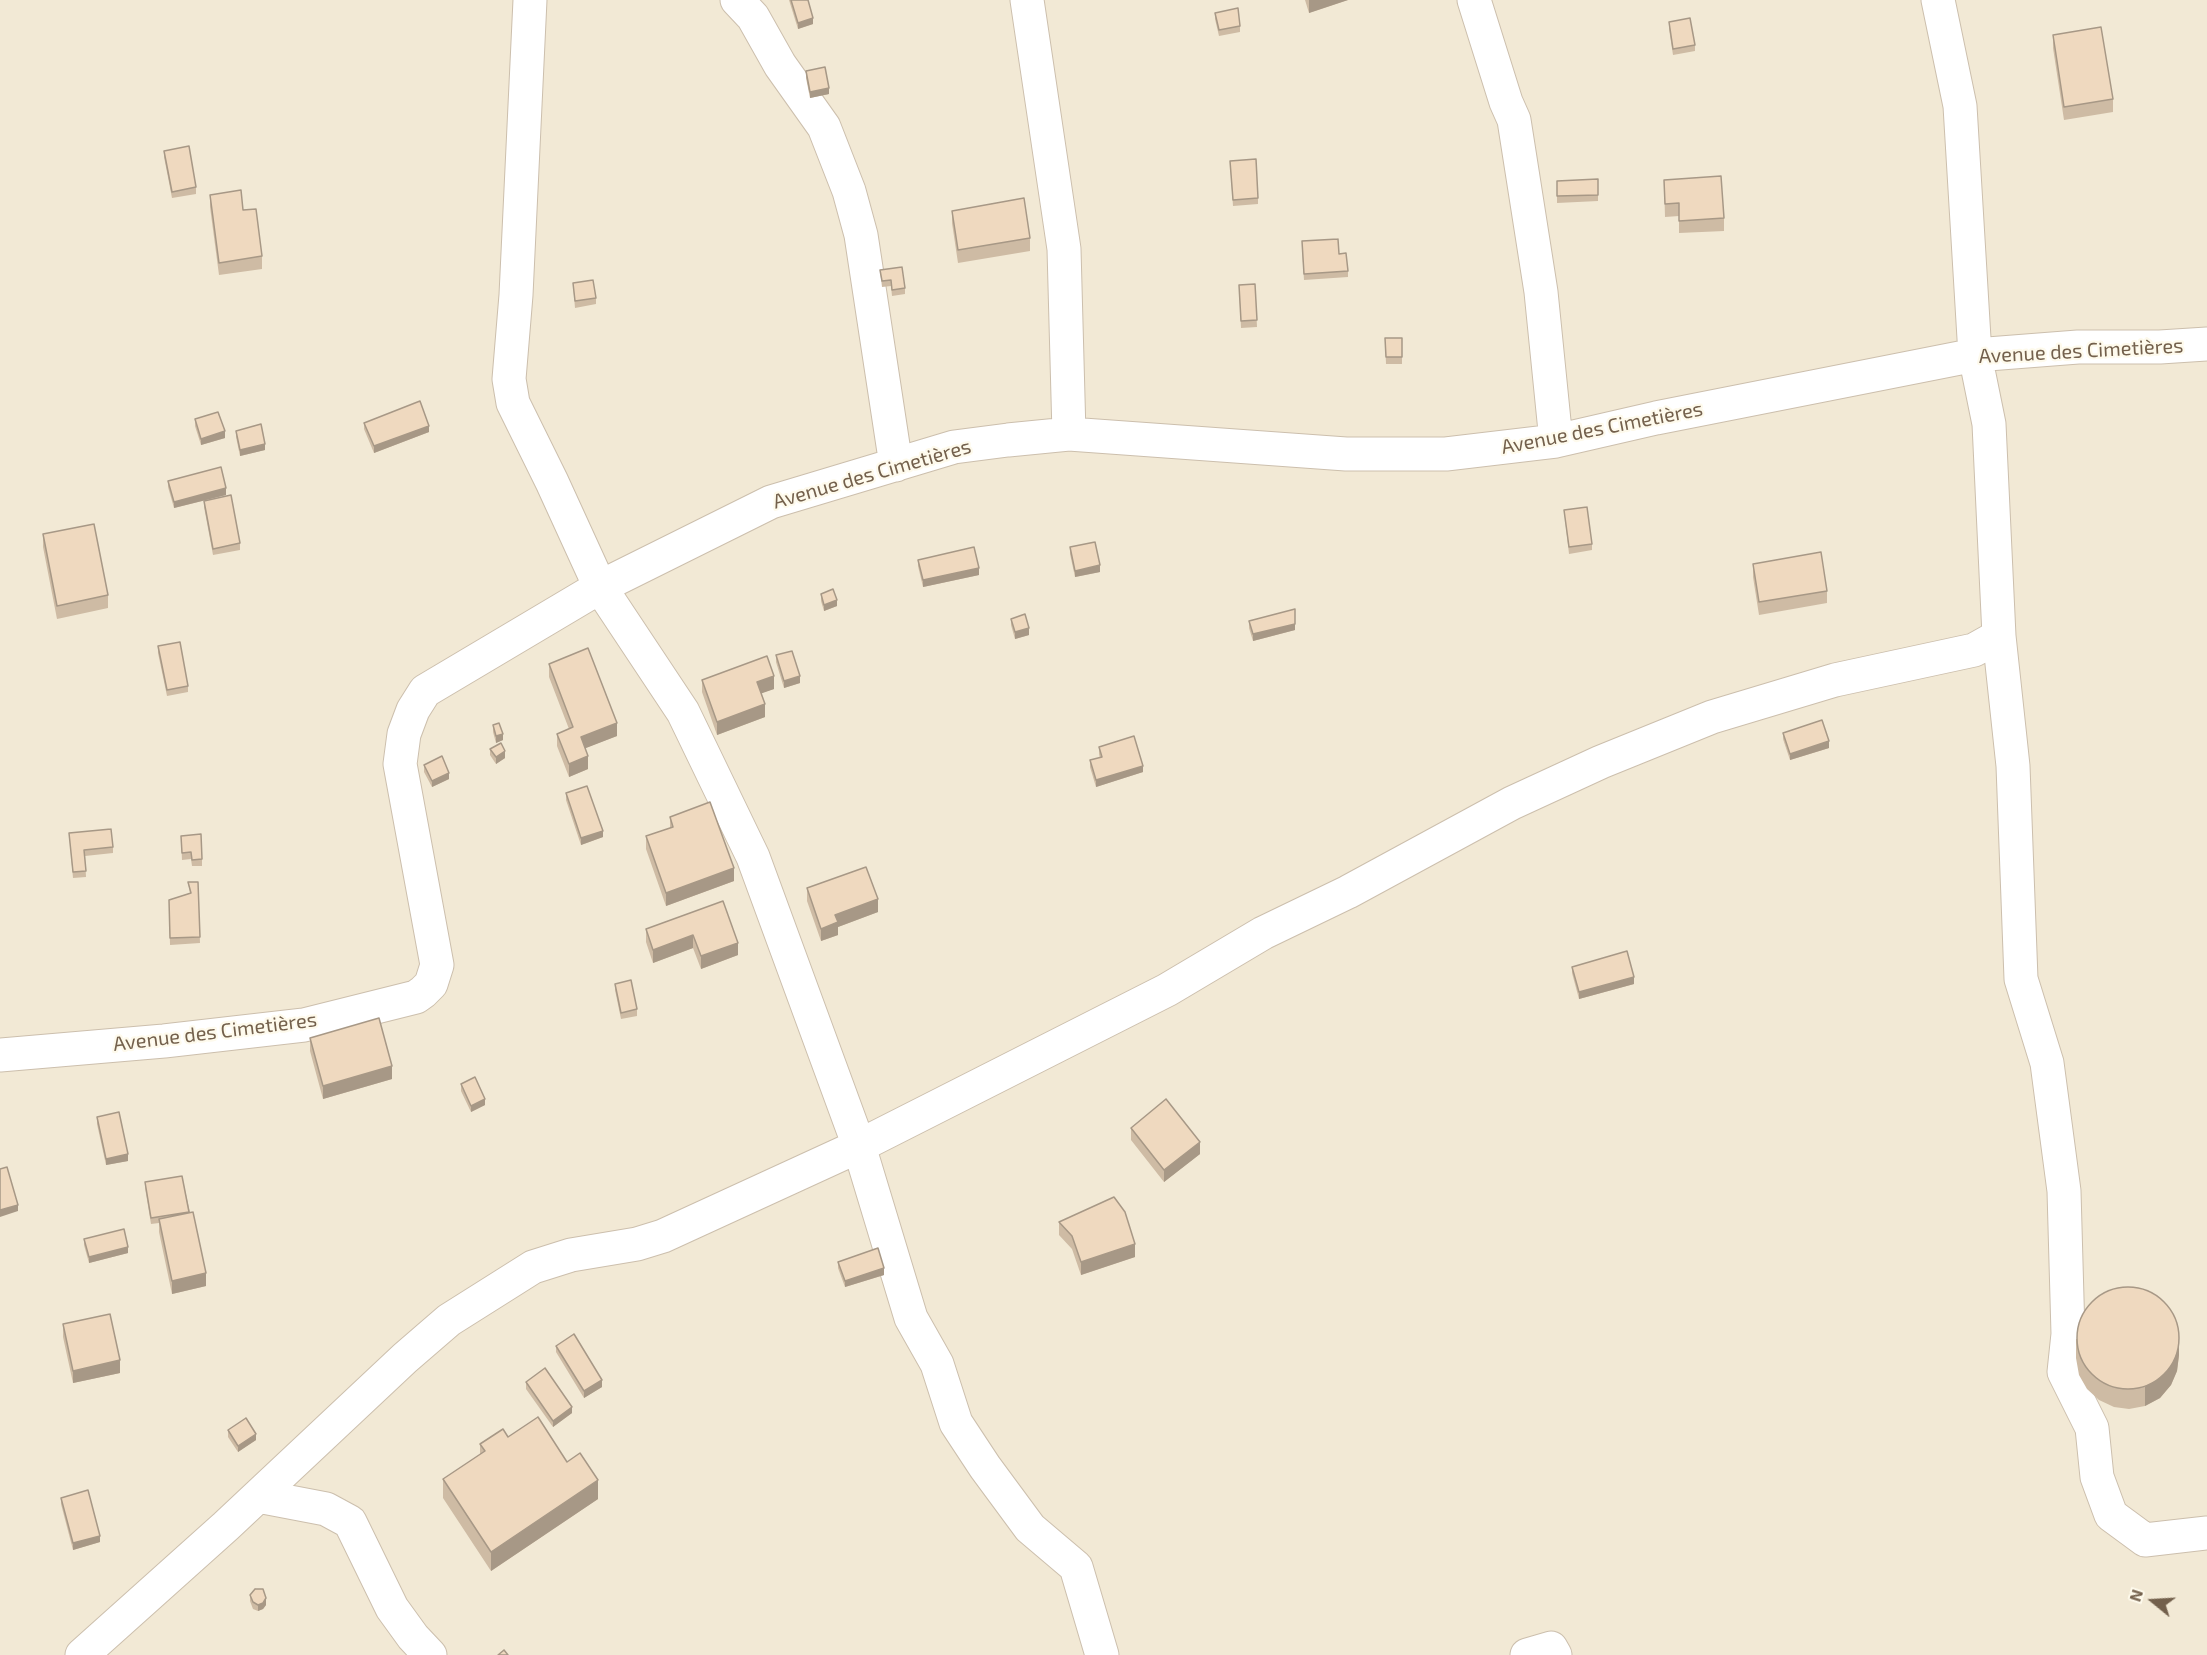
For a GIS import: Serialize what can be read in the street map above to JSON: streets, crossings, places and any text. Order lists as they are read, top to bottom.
{
  "streets": {
    "street": ["Avenue des Cimetières"]
  },
  "north": "left"
}
